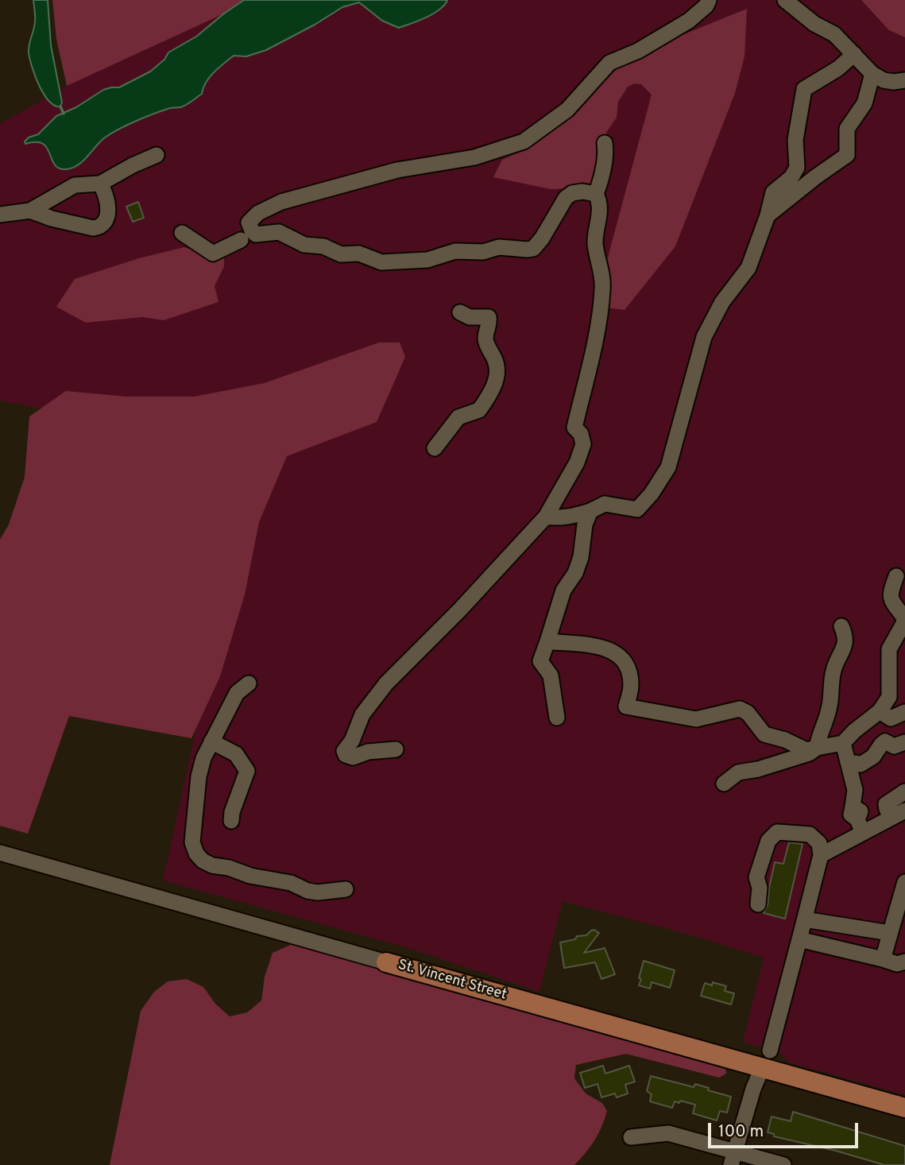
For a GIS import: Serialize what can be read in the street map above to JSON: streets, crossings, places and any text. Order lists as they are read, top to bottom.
{
  "streets": {
    "main road": ["St. Vincent Street"]
  },
  "scale_bar": "100 m"
}
